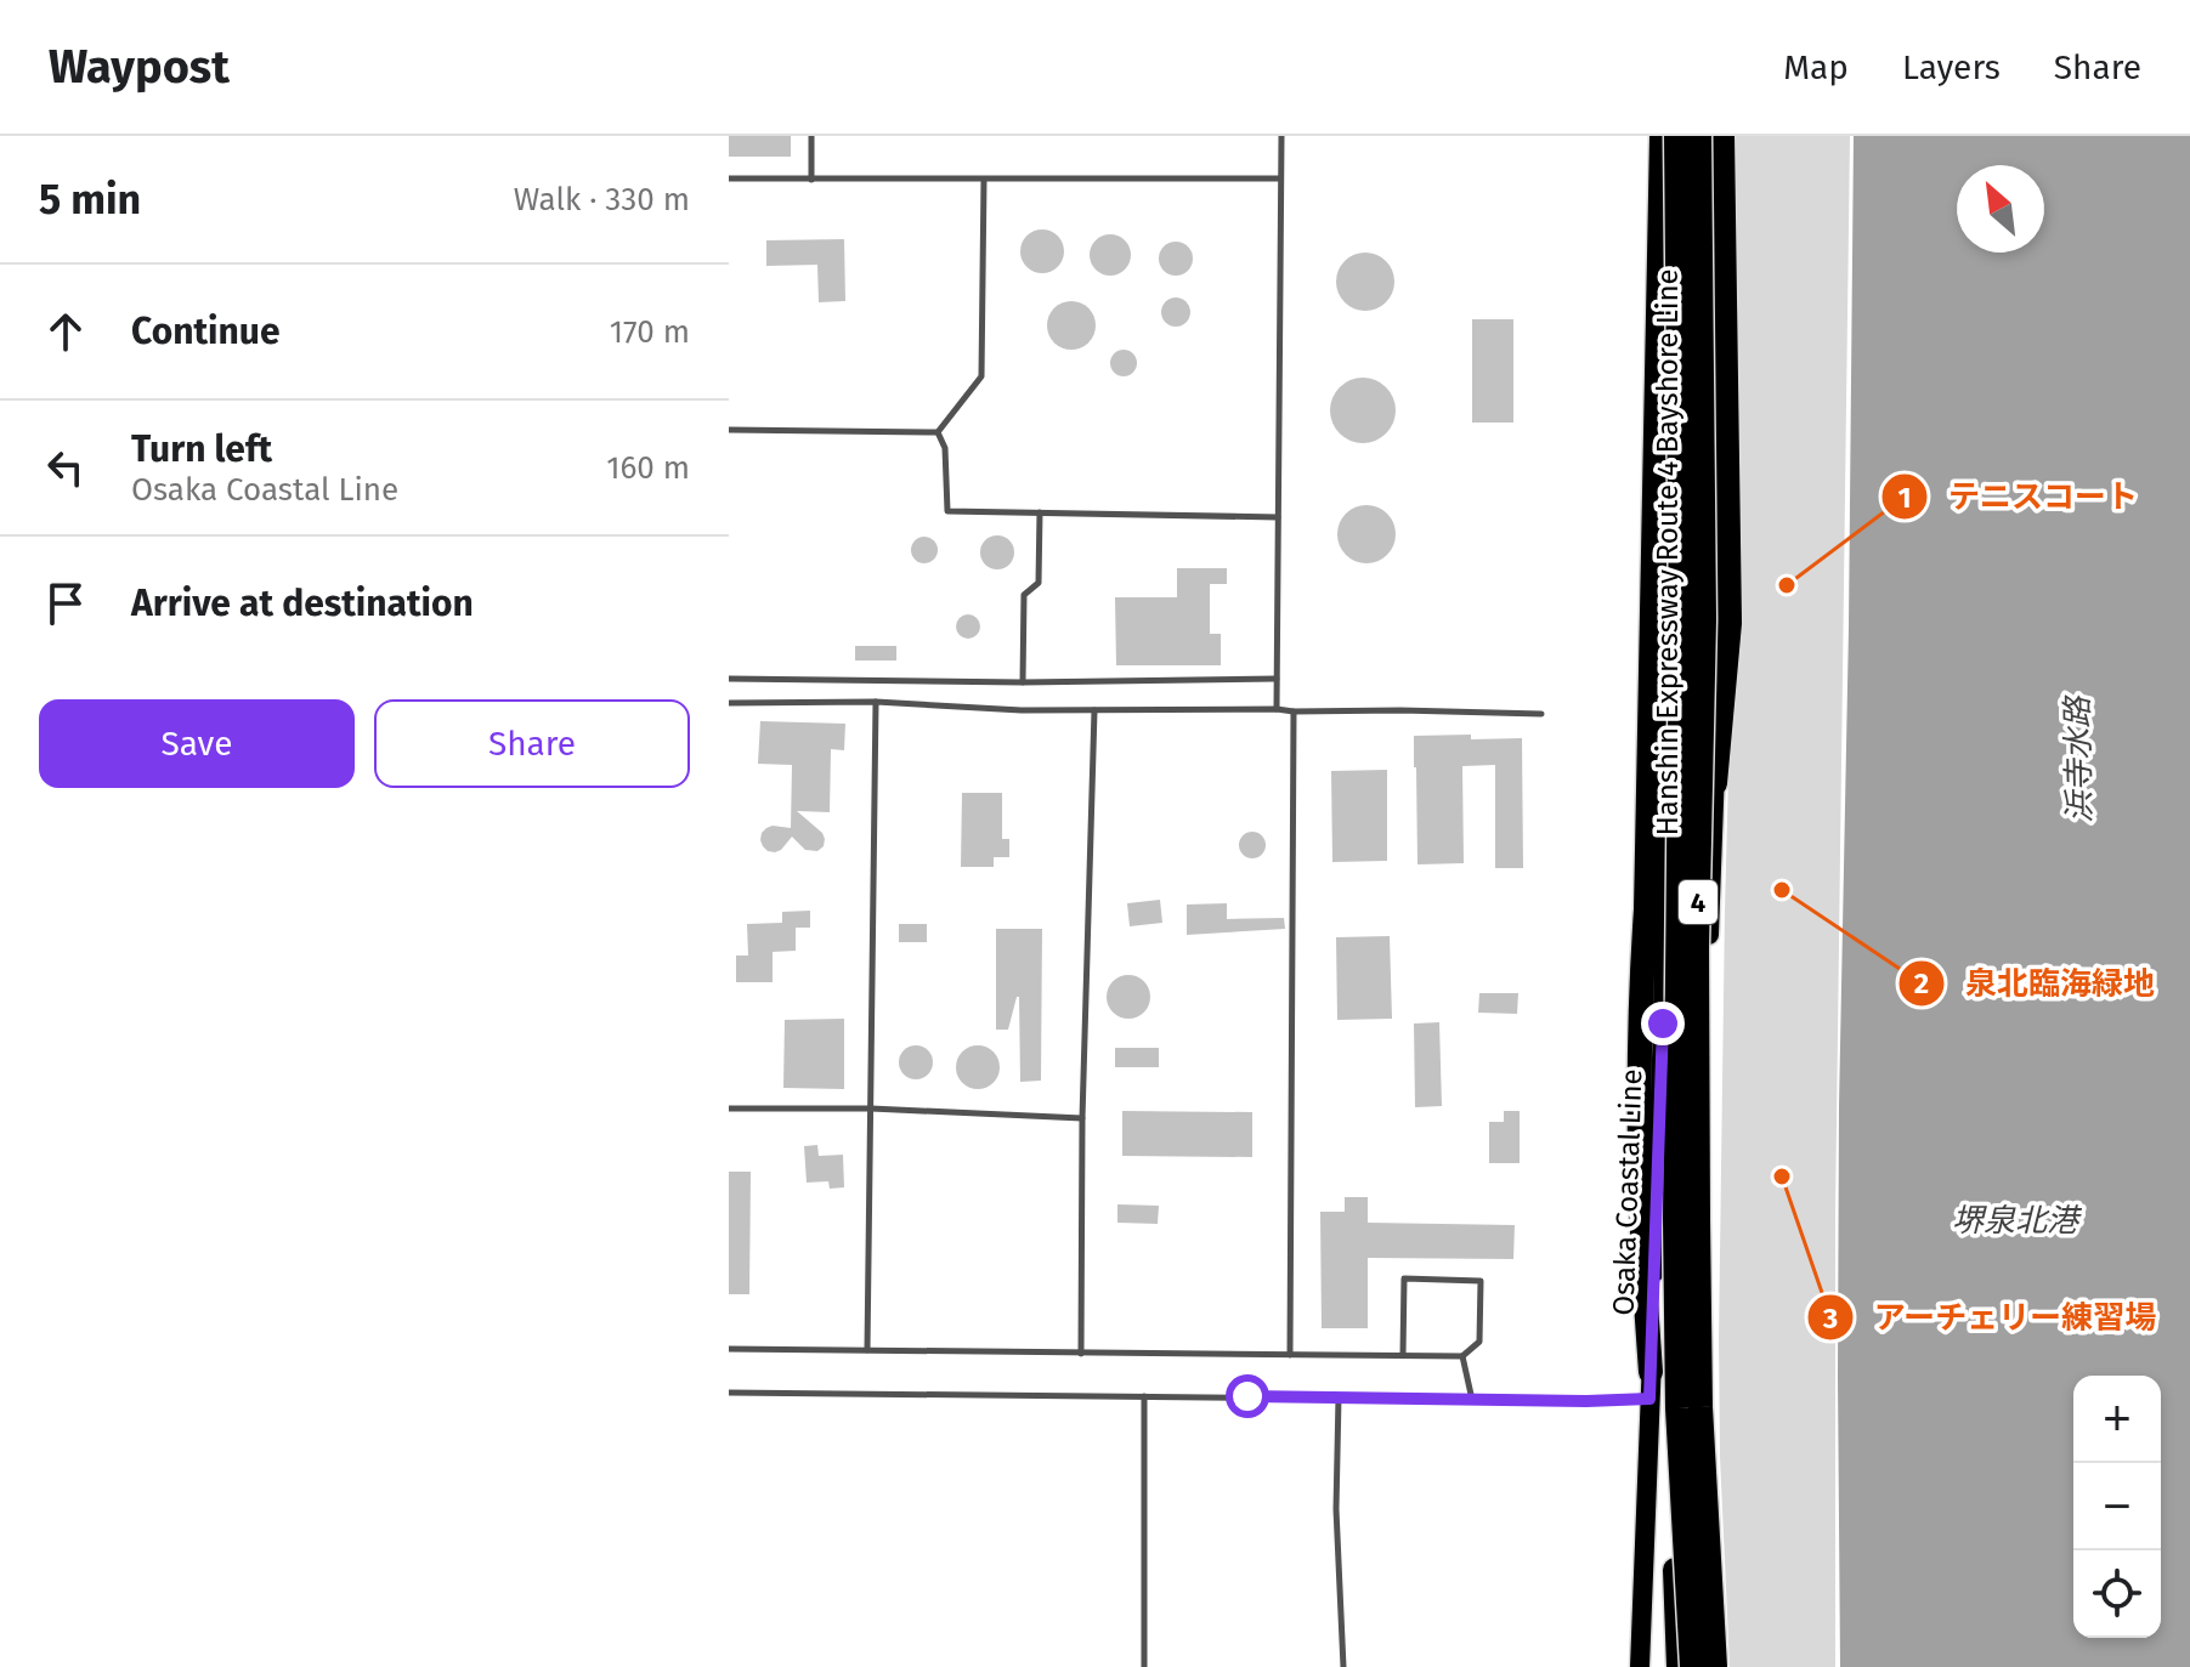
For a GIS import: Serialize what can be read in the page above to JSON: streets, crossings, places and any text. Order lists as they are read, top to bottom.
{
  "streets": {
    "highway": ["Hanshin Expressway Route 4 Bayshore Line", "4"],
    "main road": ["Osaka Coastal Line"]
  },
  "crossings": [
    ["4", "Osaka Coastal Line"]
  ],
  "water": ["浜寺水路", "堺泉北港"],
  "places": ["テニスコート", "泉北臨海緑地", "アーチェリー練習場"],
  "north": "top left",
  "page": {
    "header": "Waypost",
    "nav": ["Map", "Layers", "Share"],
    "heading": ["5 min", "Walk · 330 m"],
    "list": [
      ["Continue", "170 m"],
      ["Turn left", "Osaka Coastal Line", "160 m"],
      "Arrive at destination"
    ],
    "buttons": ["Save", "Share"],
    "map_buttons": ["+", "−"]
  }
}
